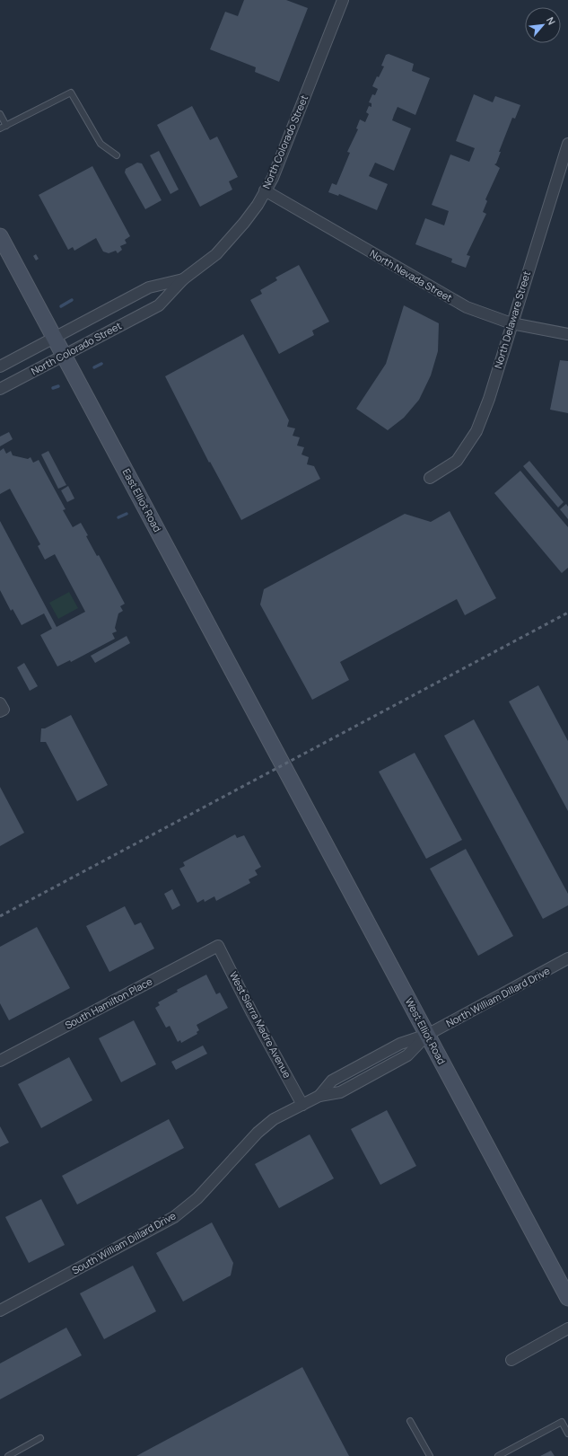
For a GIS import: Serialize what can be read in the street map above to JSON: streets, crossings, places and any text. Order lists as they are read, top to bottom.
{
  "streets": {
    "main road": ["East Elliot Road", "West Elliot Road"],
    "street": [
      "North Colorado Street",
      "North Nevada Street",
      "North Delaware Street",
      "North William Dillard Drive",
      "South Hamilton Place",
      "West Sierra Madre Avenue",
      "South William Dillard Drive"
    ]
  },
  "crossings": [
    ["North Colorado Street", "North Nevada Street"],
    ["North Colorado Street", "East Elliot Road"],
    ["North Nevada Street", "North Delaware Street"],
    ["East Elliot Road", "West Elliot Road"],
    ["North William Dillard Drive", "West Elliot Road"],
    ["North William Dillard Drive", "South William Dillard Drive"],
    ["South Hamilton Place", "West Sierra Madre Avenue"],
    ["West Sierra Madre Avenue", "South William Dillard Drive"],
    ["West Elliot Road", "South William Dillard Drive"]
  ],
  "north": "top right"
}
